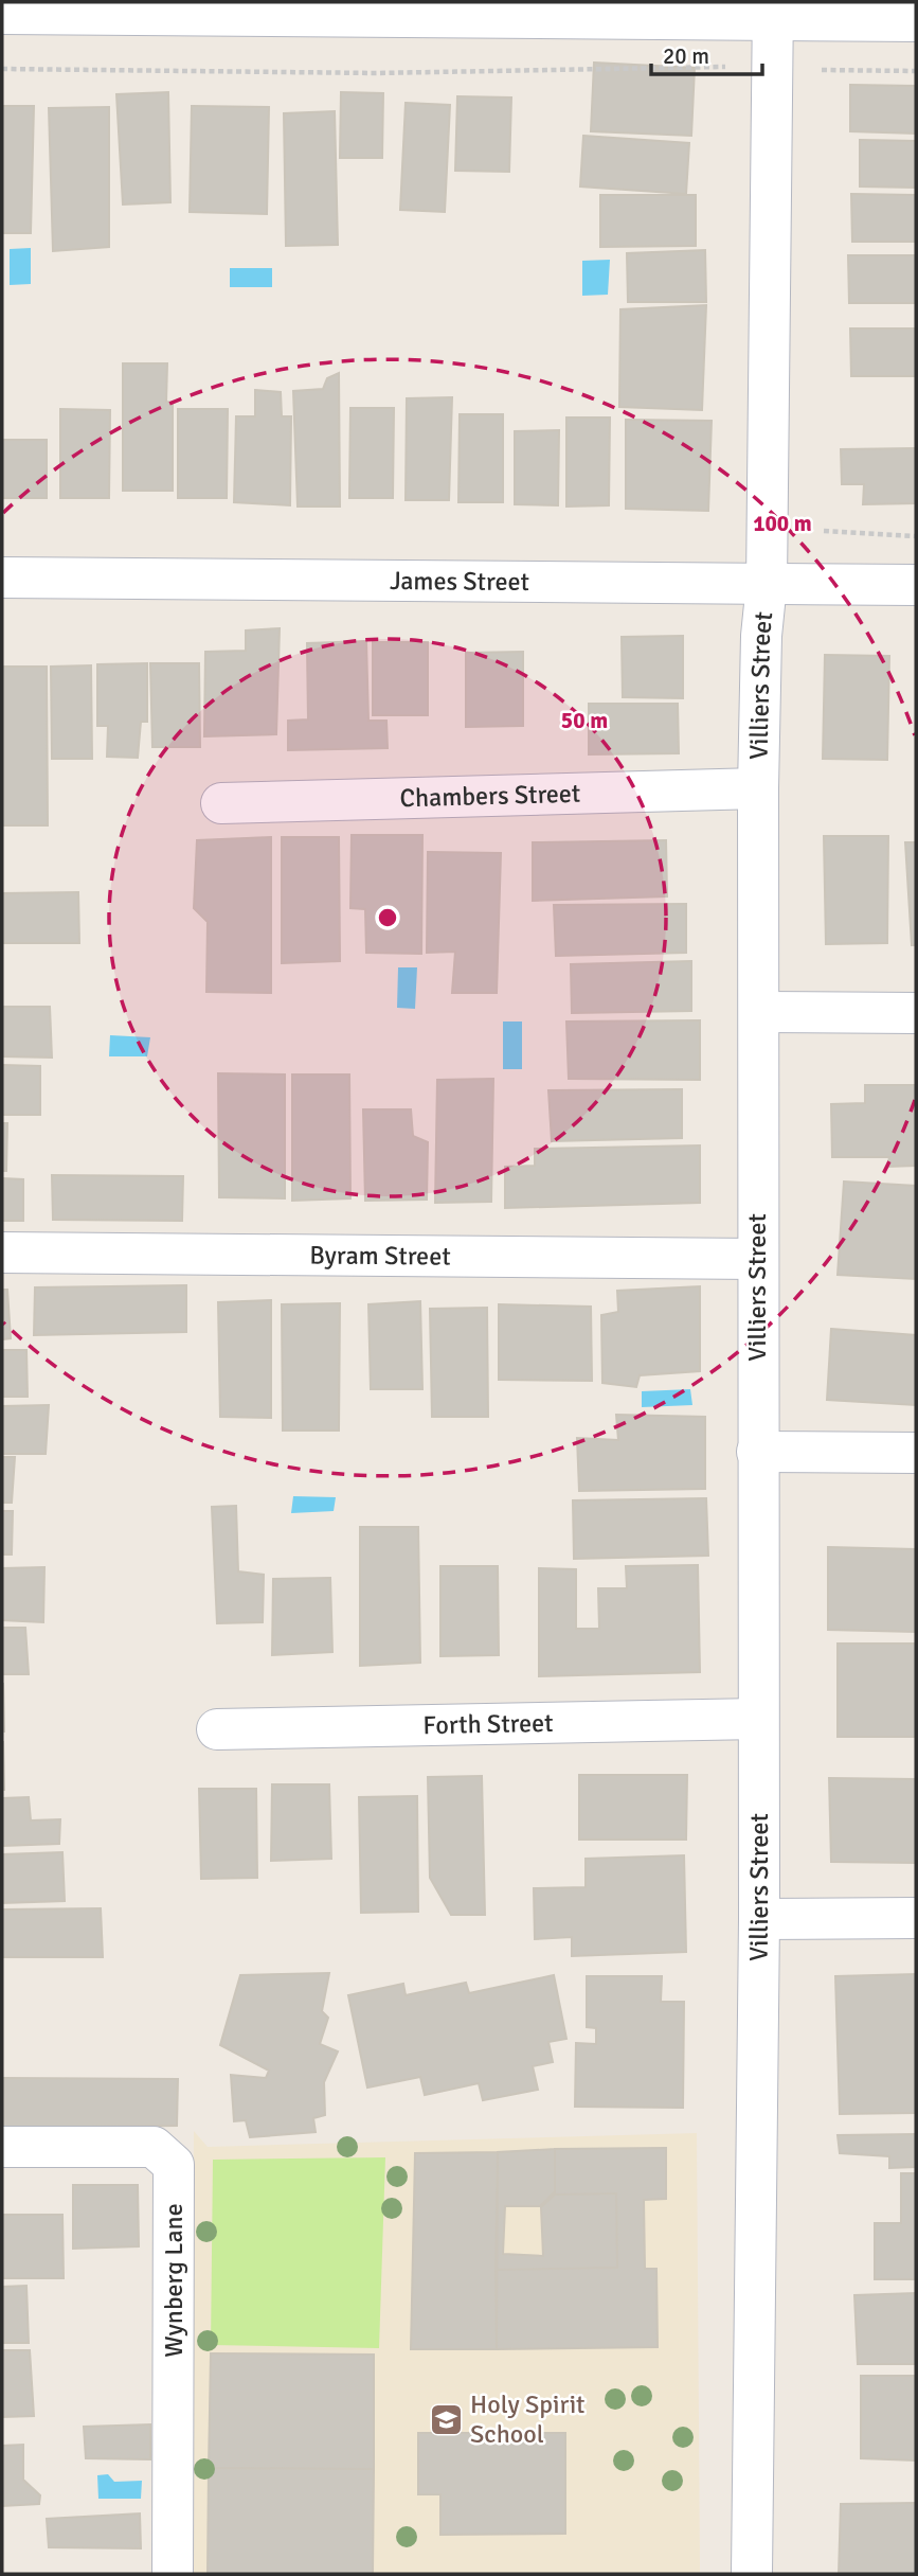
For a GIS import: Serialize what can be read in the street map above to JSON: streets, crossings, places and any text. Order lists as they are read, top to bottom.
{
  "streets": {
    "street": [
      "James Street",
      "Villiers Street",
      "Chambers Street",
      "Byram Street",
      "Forth Street",
      "Wynberg Lane"
    ]
  },
  "crossings": [
    ["James Street", "Villiers Street"],
    ["Villiers Street", "Chambers Street"],
    ["Villiers Street", "Byram Street"],
    ["Villiers Street", "Forth Street"]
  ],
  "places": {
    "school or university": ["Holy Spirit School"]
  },
  "scale_bar": "20 m",
  "rings": ["100 m", "50 m"]
}
